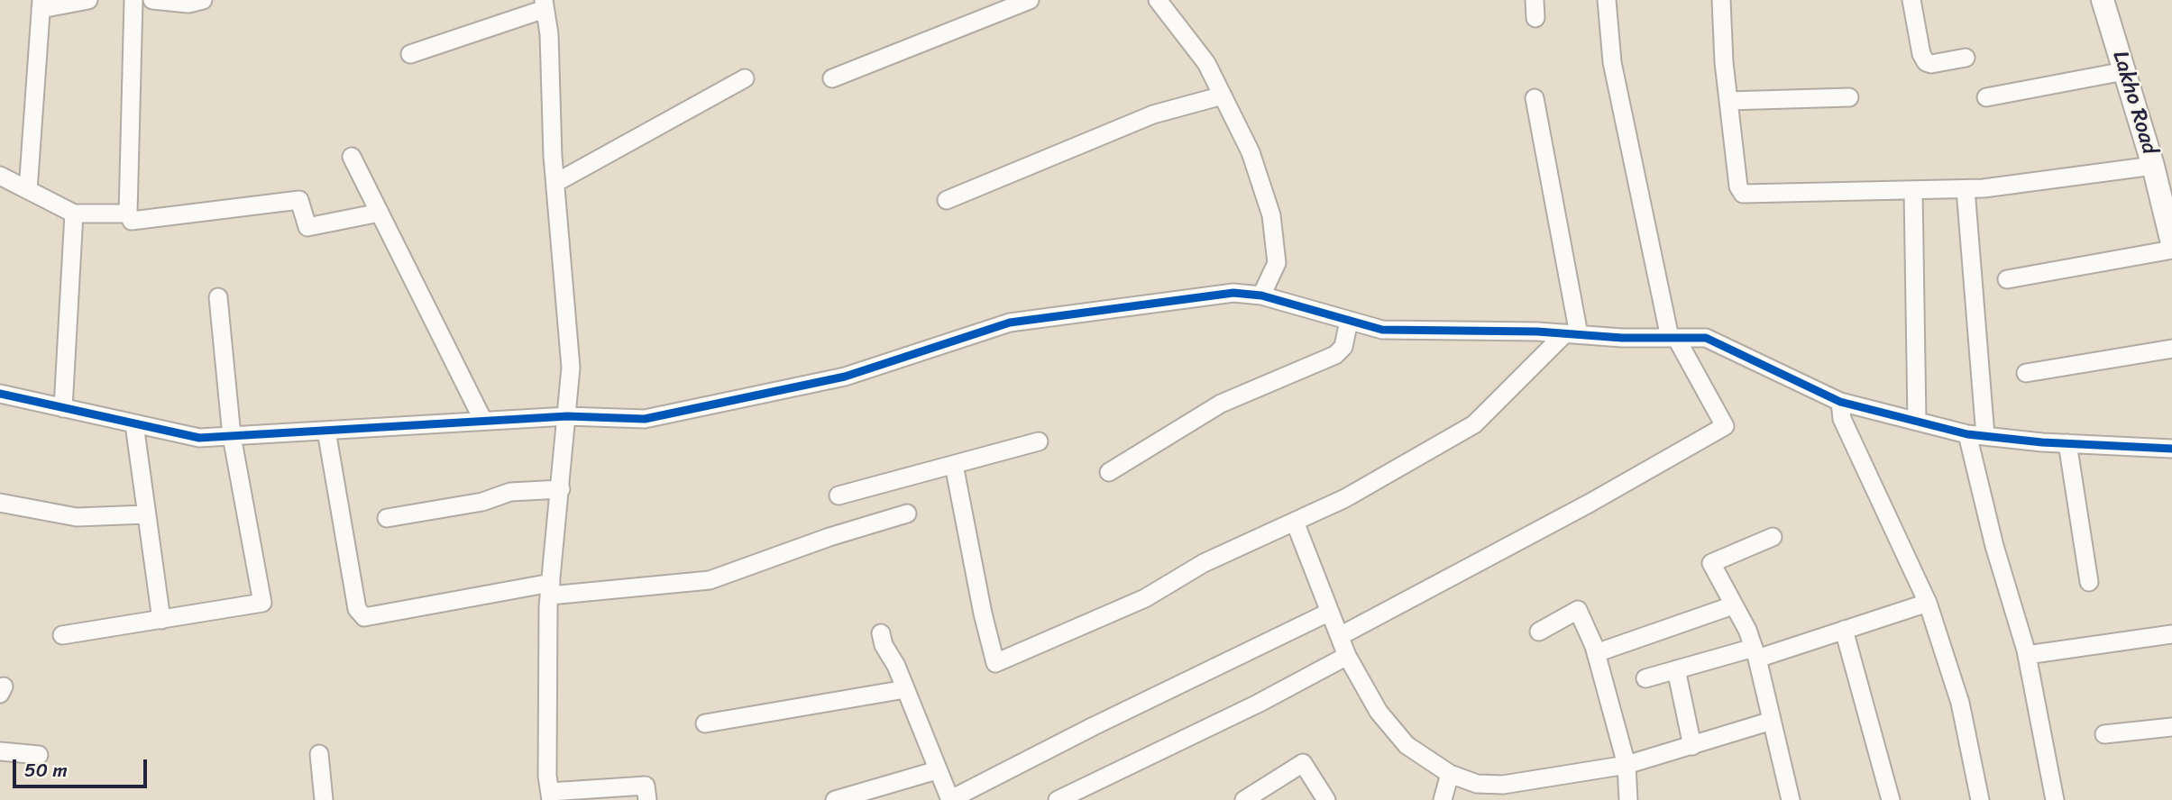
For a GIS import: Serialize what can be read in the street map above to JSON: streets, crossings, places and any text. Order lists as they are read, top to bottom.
{
  "streets": {
    "street": ["Lakho Road"]
  },
  "scale_bar": "50 m"
}
